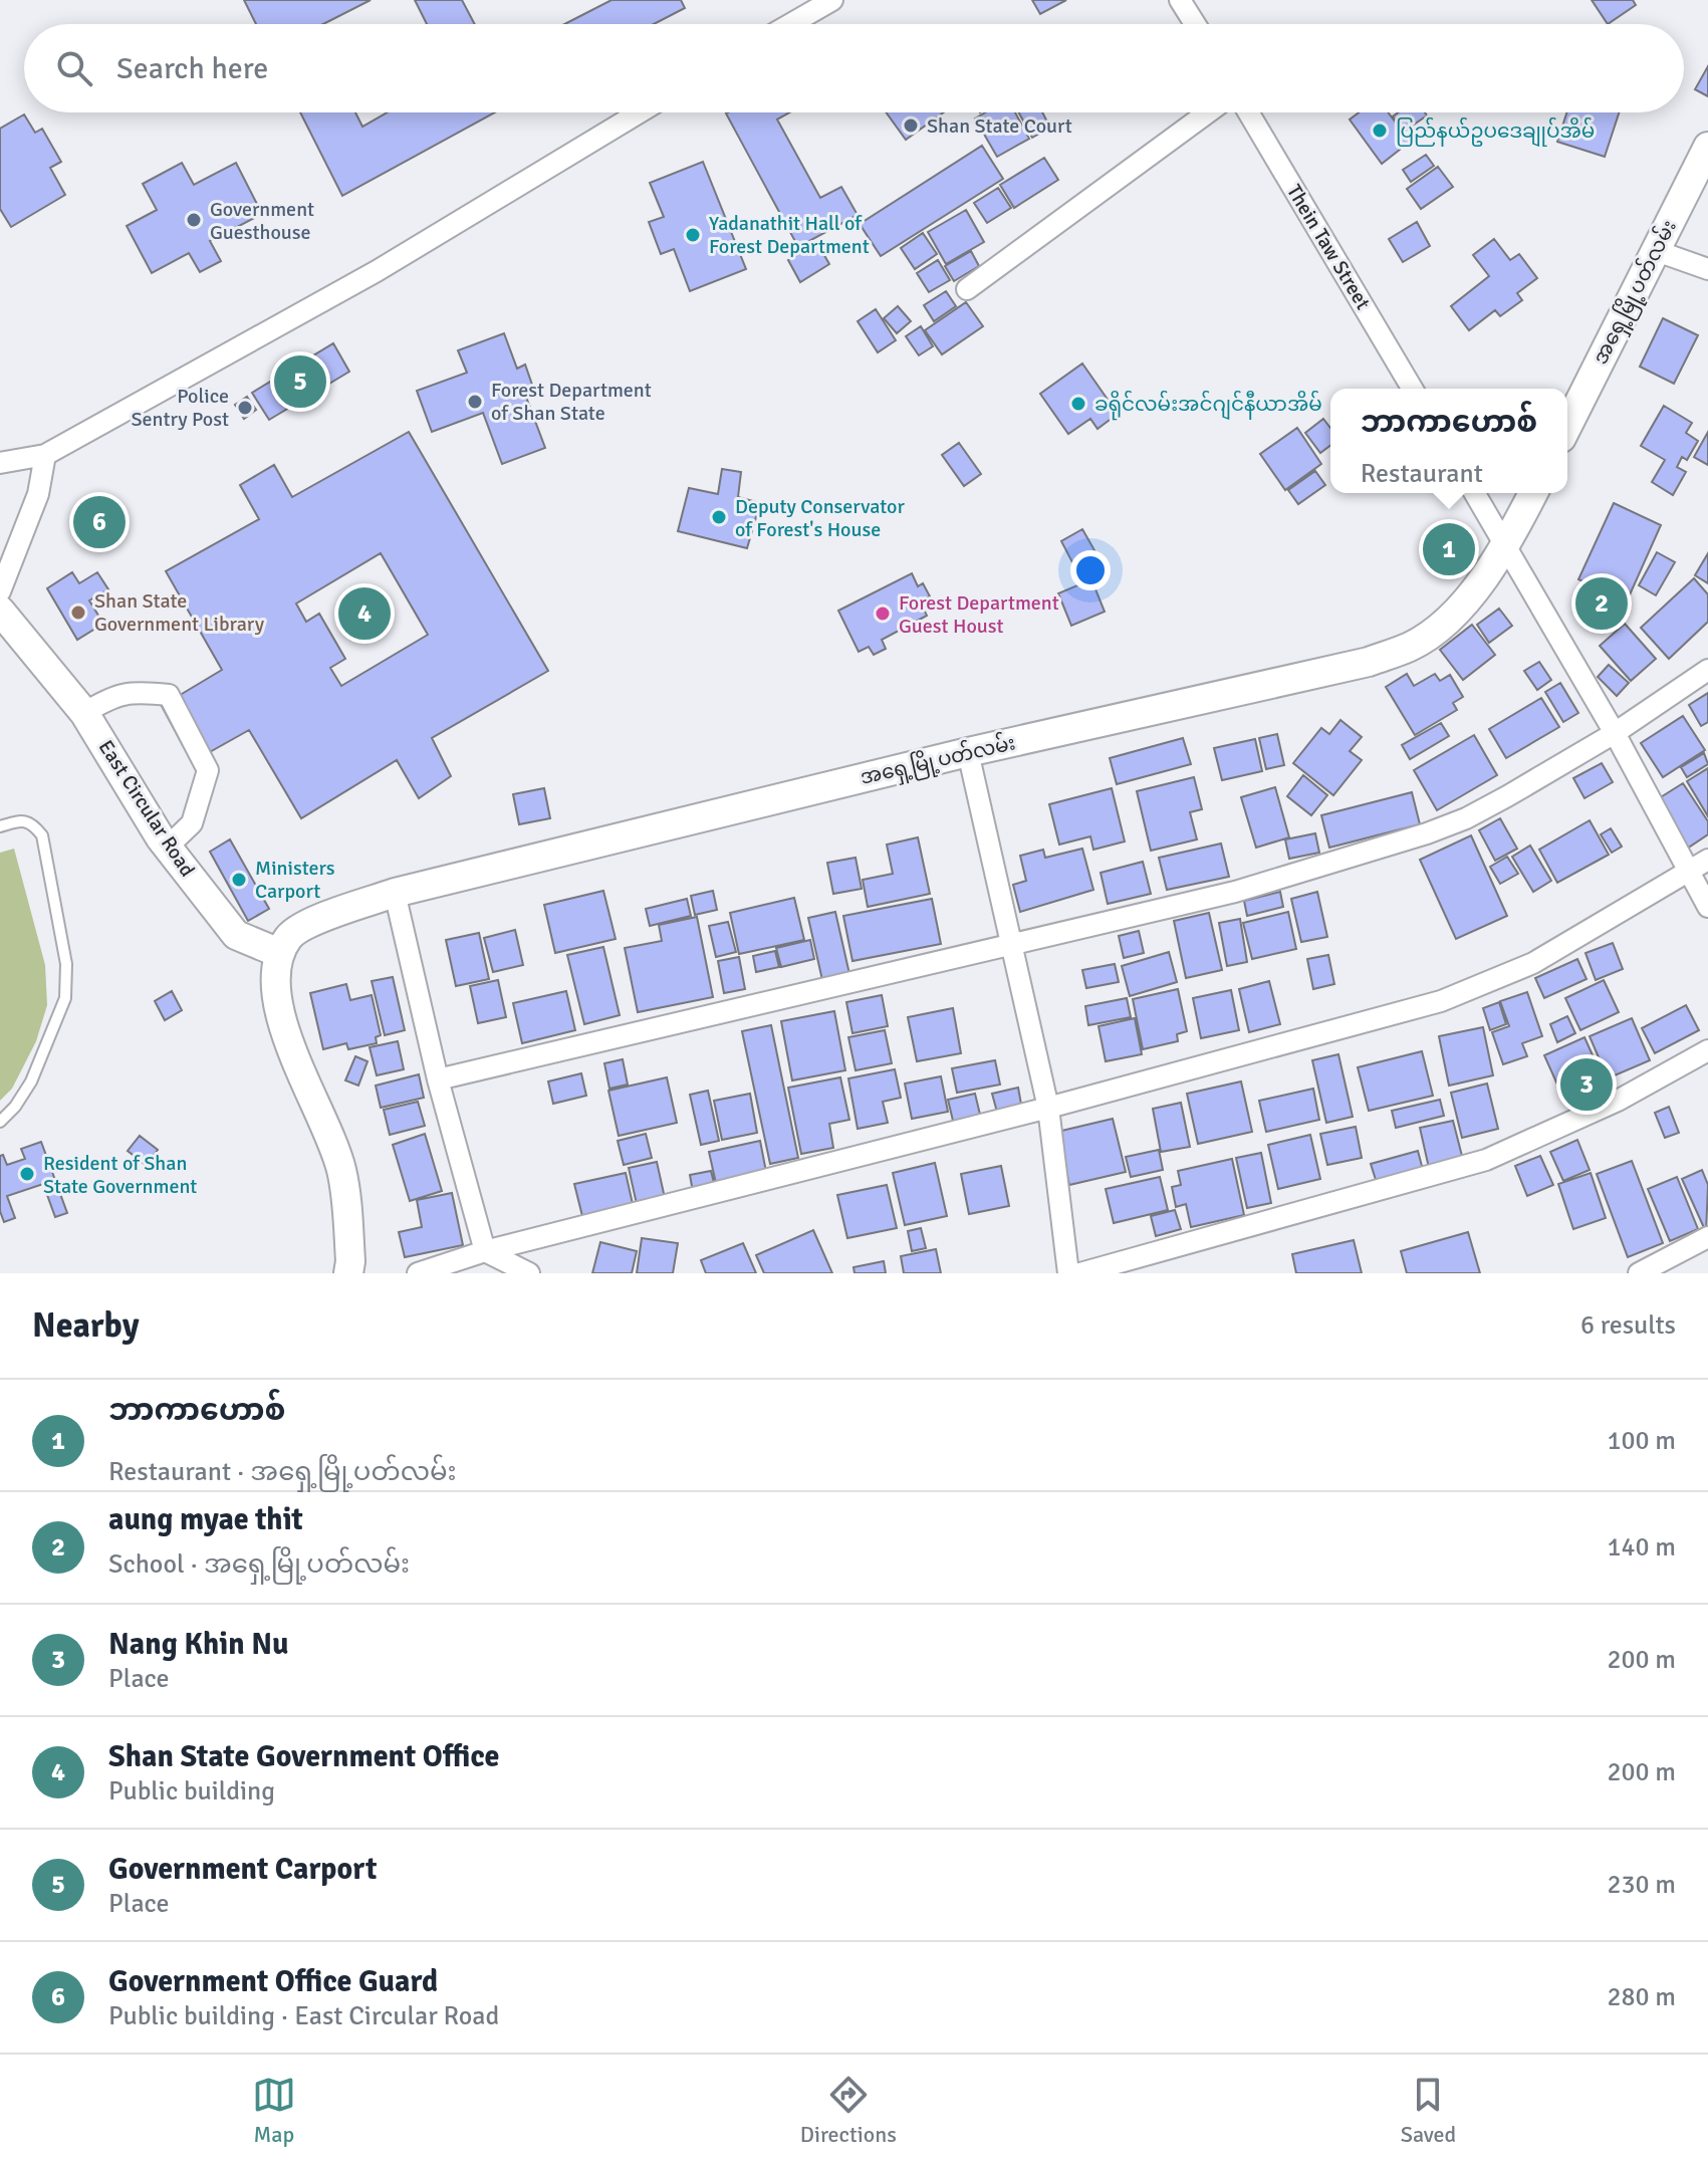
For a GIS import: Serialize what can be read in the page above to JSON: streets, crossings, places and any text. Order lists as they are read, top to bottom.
{
  "streets": {
    "street": ["Thein Taw Street", "အရှေ့မြို့ပတ်လမ်း", "East Circular Road"]
  },
  "crossings": [
    ["အရှေ့မြို့ပတ်လမ်း", "East Circular Road"]
  ],
  "places": [
    "Shan State Court",
    "ပြည်နယ်ဥပဒေချုပ်အိမ်",
    "Government Guesthouse",
    "Yadanathit Hall of Forest Department",
    "Forest Department of Shan State",
    "ခရိုင်လမ်းအင်ဂျင်နီယာအိမ်",
    "Police Sentry Post",
    "Deputy Conservator of Forest's House",
    "Shan State Government Library",
    "Forest Department Guest Houst",
    "Ministers Carport",
    "Resident of Shan State Government"
  ],
  "page": {
    "search": "Search here",
    "pins": [
      "5",
      "6",
      "1",
      "2",
      "4",
      "3"
    ],
    "popup": ["ဘာကာဟောစ်", "Restaurant"],
    "heading": ["Nearby", "6 results"],
    "list": [
      {
        "mark": "1",
        "name": "ဘာကာဟောစ်",
        "note": "Restaurant · အရှေ့မြို့ပတ်လမ်း",
        "value": "100 m"
      },
      {
        "mark": "2",
        "name": "aung myae thit",
        "note": "School · အရှေ့မြို့ပတ်လမ်း",
        "value": "140 m"
      },
      {
        "mark": "3",
        "name": "Nang Khin Nu",
        "note": "Place",
        "value": "200 m"
      },
      {
        "mark": "4",
        "name": "Shan State Government Office",
        "note": "Public building",
        "value": "200 m"
      },
      {
        "mark": "5",
        "name": "Government Carport",
        "note": "Place",
        "value": "230 m"
      },
      {
        "mark": "6",
        "name": "Government Office Guard",
        "note": "Public building · East Circular Road",
        "value": "280 m"
      }
    ],
    "nav": ["Map", "Directions", "Saved"]
  }
}
